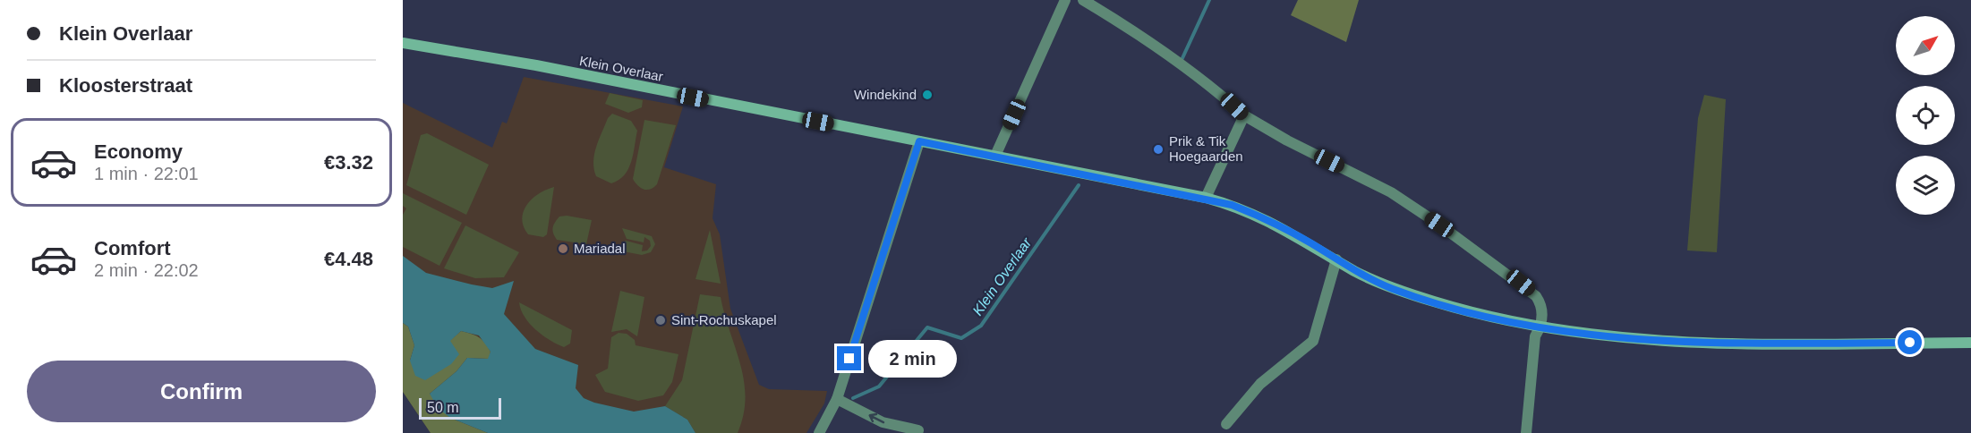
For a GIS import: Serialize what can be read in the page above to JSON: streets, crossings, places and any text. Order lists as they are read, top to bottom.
{
  "streets": {
    "main road": ["Klein Overlaar"]
  },
  "water": ["Klein Overlaar"],
  "places": [
    "Windekind",
    "Prik & Tik Hoegaarden",
    "Mariadal",
    "Sint-Rochuskapel"
  ],
  "scale_bar": "50 m",
  "north": "top right",
  "page": {
    "banner": ["Klein Overlaar", "Kloosterstraat"],
    "list": [
      {
        "name": "Economy",
        "note": "1 min · 22:01",
        "value": "€3.32"
      },
      {
        "name": "Comfort",
        "note": "2 min · 22:02",
        "value": "€4.48"
      }
    ],
    "bubble": "2 min",
    "buttons": "Confirm",
    "scale": "50 m"
  }
}
